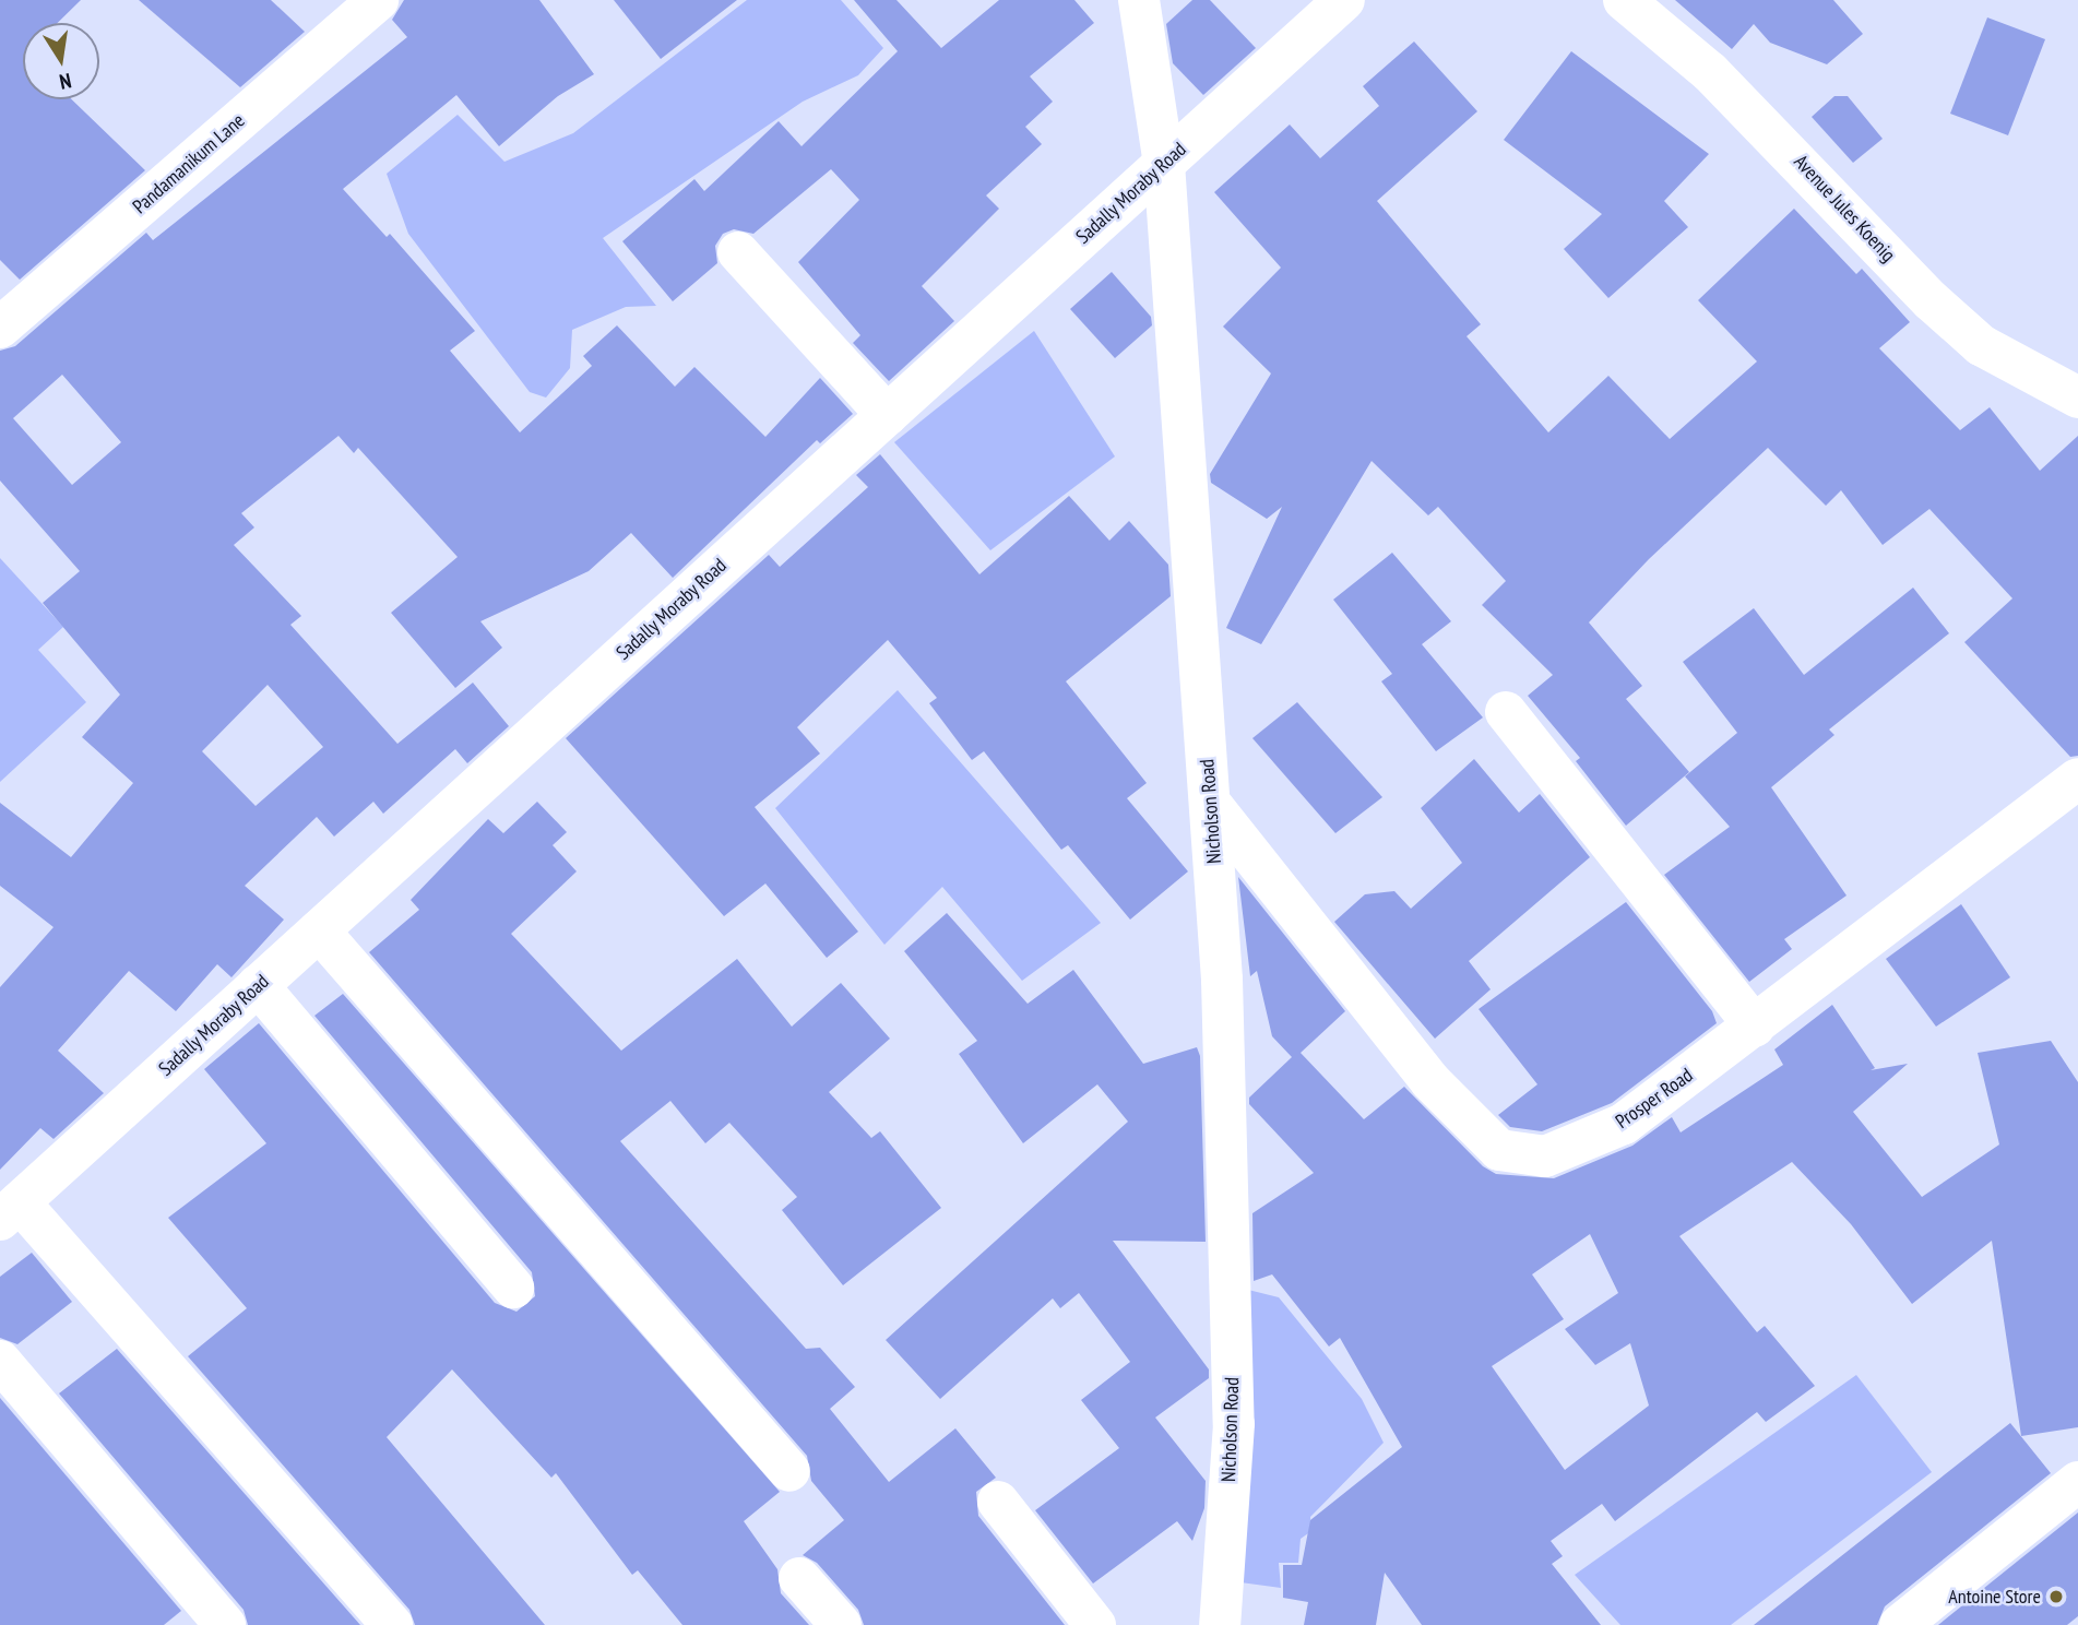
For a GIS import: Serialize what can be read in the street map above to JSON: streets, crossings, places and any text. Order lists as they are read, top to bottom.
{
  "streets": {
    "street": [
      "Pandamanikum Lane",
      "Sadally Moraby Road",
      "Avenue Jules Koenig",
      "Nicholson Road",
      "Prosper Road"
    ]
  },
  "crossings": [
    ["Sadally Moraby Road", "Nicholson Road"],
    ["Nicholson Road", "Prosper Road"]
  ],
  "places": ["Antoine Store"],
  "north": "bottom"
}
